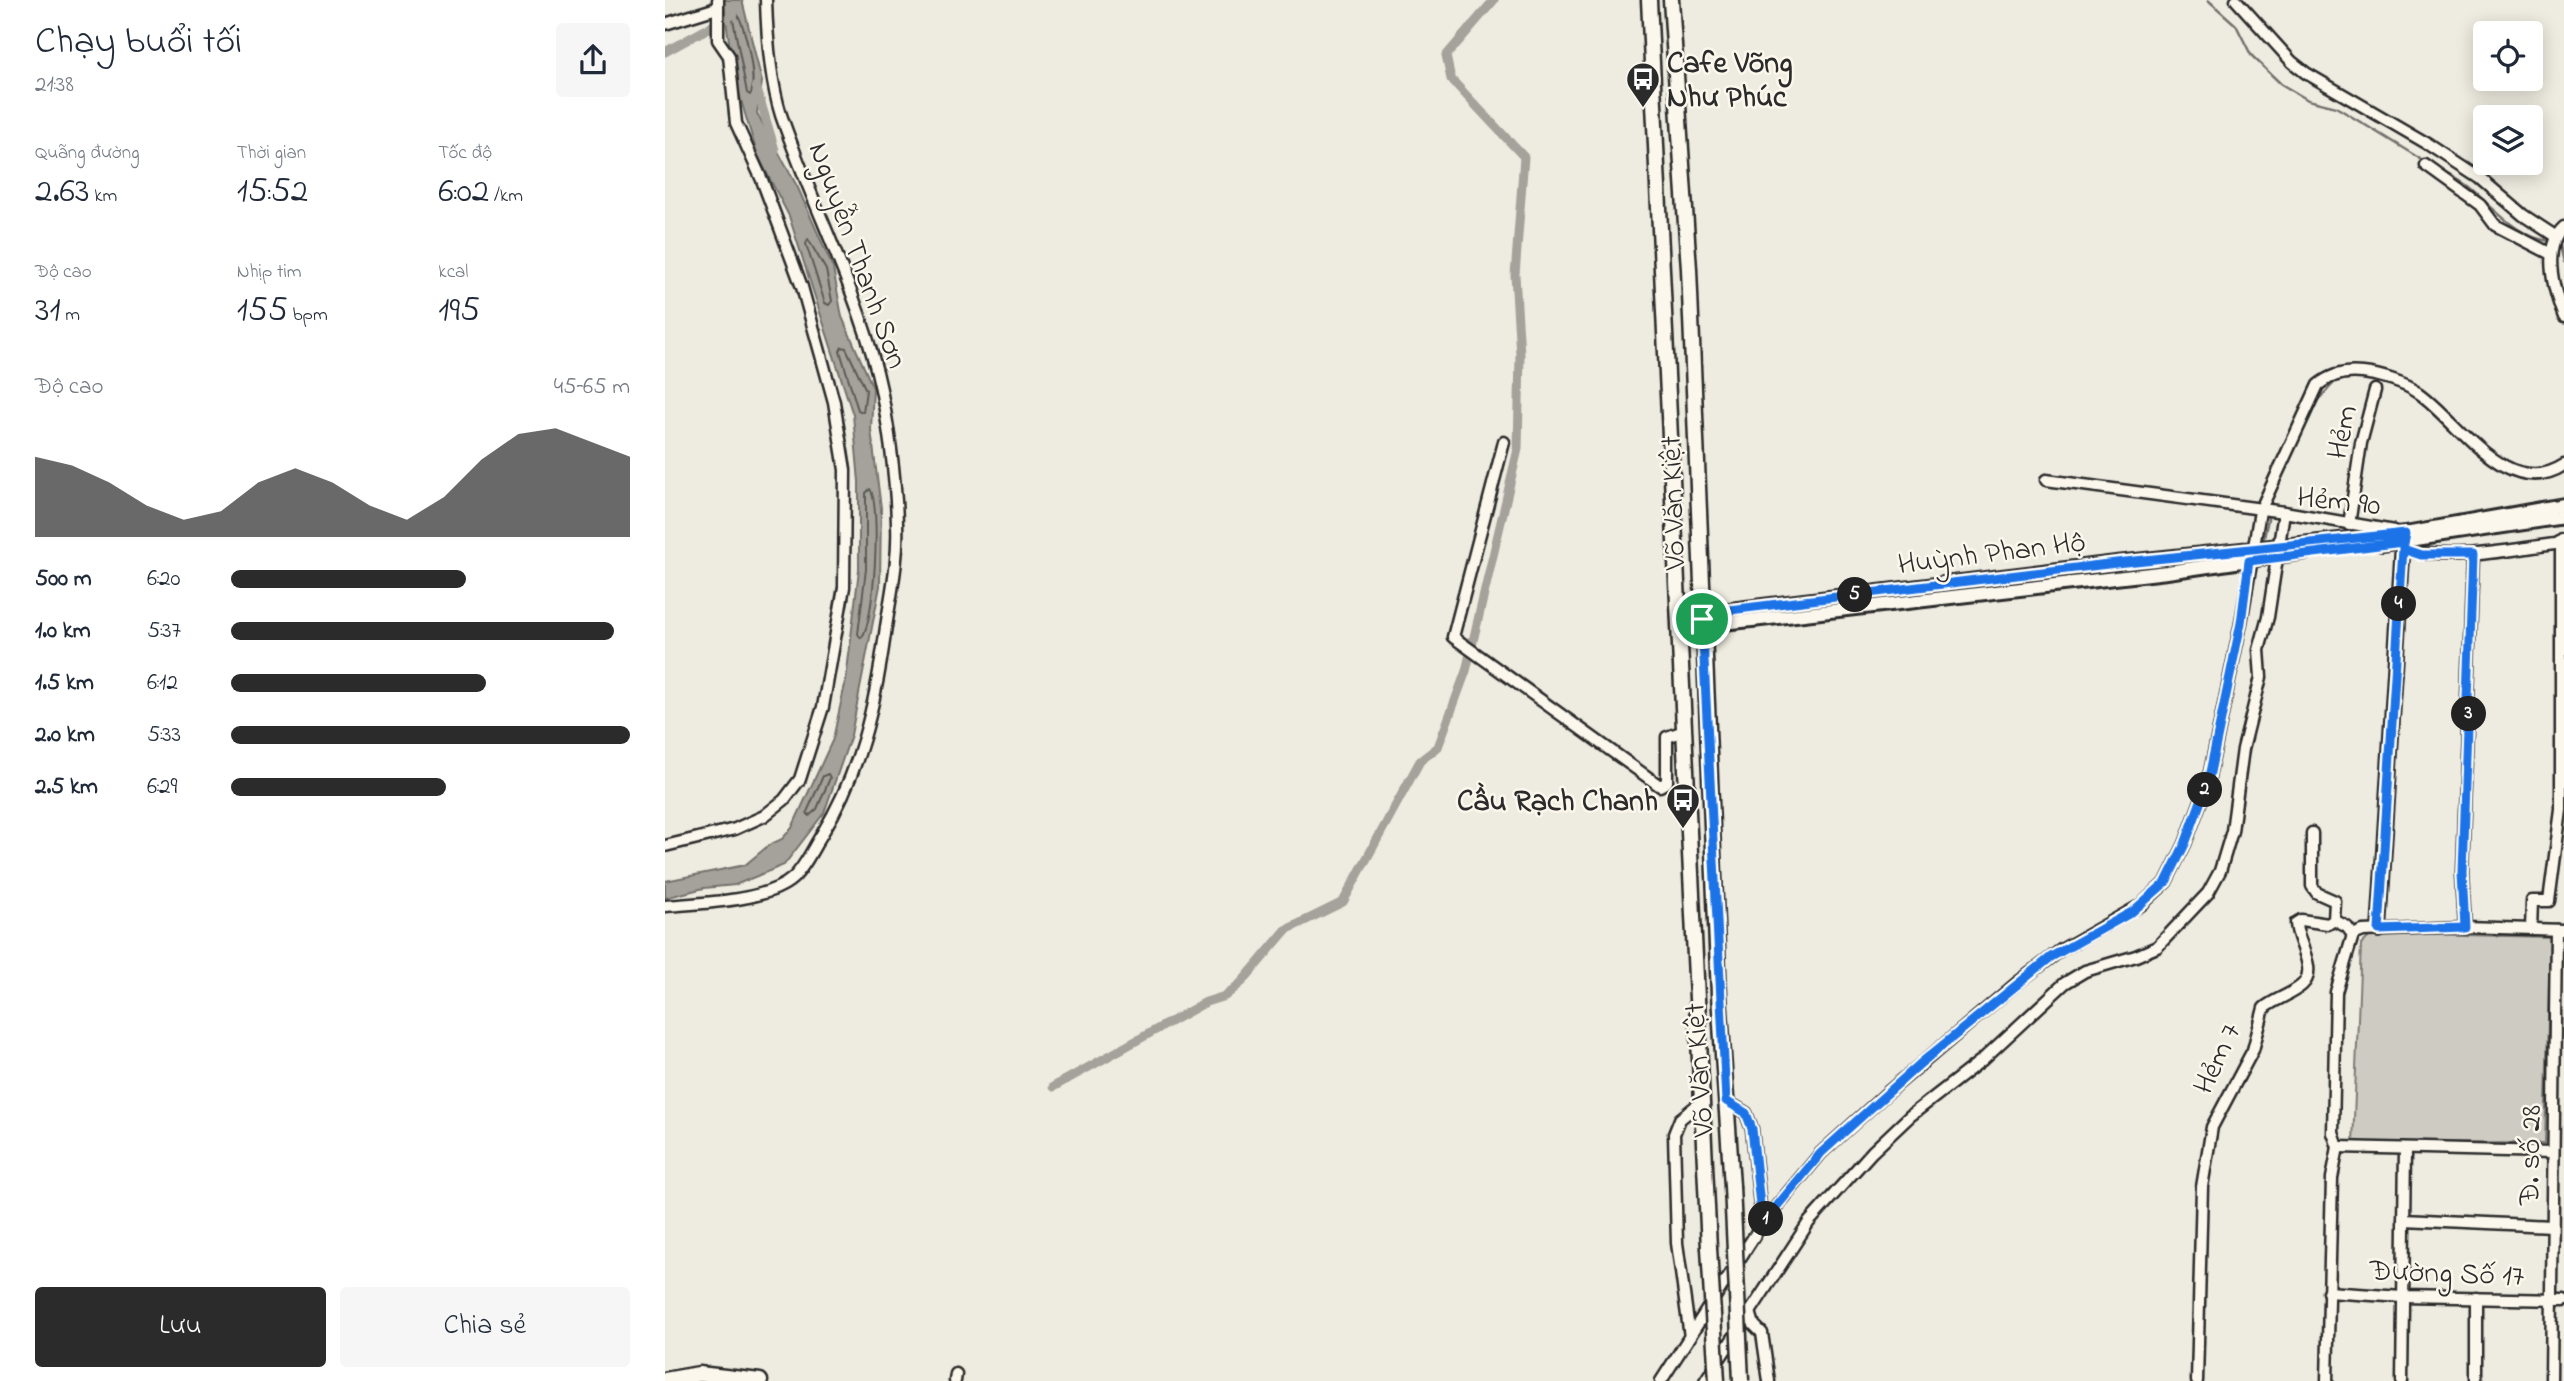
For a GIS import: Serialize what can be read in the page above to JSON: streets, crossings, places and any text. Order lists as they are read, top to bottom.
{
  "streets": {
    "main road": ["Võ Văn Kiệt"],
    "street": [
      "Nguyễn Thanh Sơn",
      "Hẻm",
      "Hẻm 90",
      "Huỳnh Phan Hộ",
      "Hẻm 7",
      "Đ. số 28",
      "Đường Số 17"
    ]
  },
  "crossings": [
    ["Hẻm", "Hẻm 90"],
    ["Hẻm 90", "Huỳnh Phan Hộ"],
    ["Võ Văn Kiệt", "Huỳnh Phan Hộ"],
    ["Đ. số 28", "Đường Số 17"]
  ],
  "places": {
    "bus stop": ["Cafe Võng Như Phúc", "Cầu Rạch Chanh"]
  },
  "page": {
    "heading": ["Chạy buổi tối", "21:38"],
    "stats": [
      ["Quãng đường", "2.63 km"],
      ["Thời gian", "15:52"],
      ["Tốc độ", "6:02 /km"],
      ["Độ cao", "31 m"],
      ["Nhịp tim", "155 bpm"],
      ["kcal", "195"]
    ],
    "chart": ["Độ cao", "45–65 m"],
    "list": [
      {
        "name": "500 m",
        "note": "6:20"
      },
      {
        "name": "1.0 km",
        "note": "5:37"
      },
      {
        "name": "1.5 km",
        "note": "6:12"
      },
      {
        "name": "2.0 km",
        "note": "5:33"
      },
      {
        "name": "2.5 km",
        "note": "6:29"
      }
    ],
    "pins": [
      "5",
      "4",
      "3",
      "2",
      "1"
    ],
    "buttons": ["Lưu", "Chia sẻ"]
  }
}
